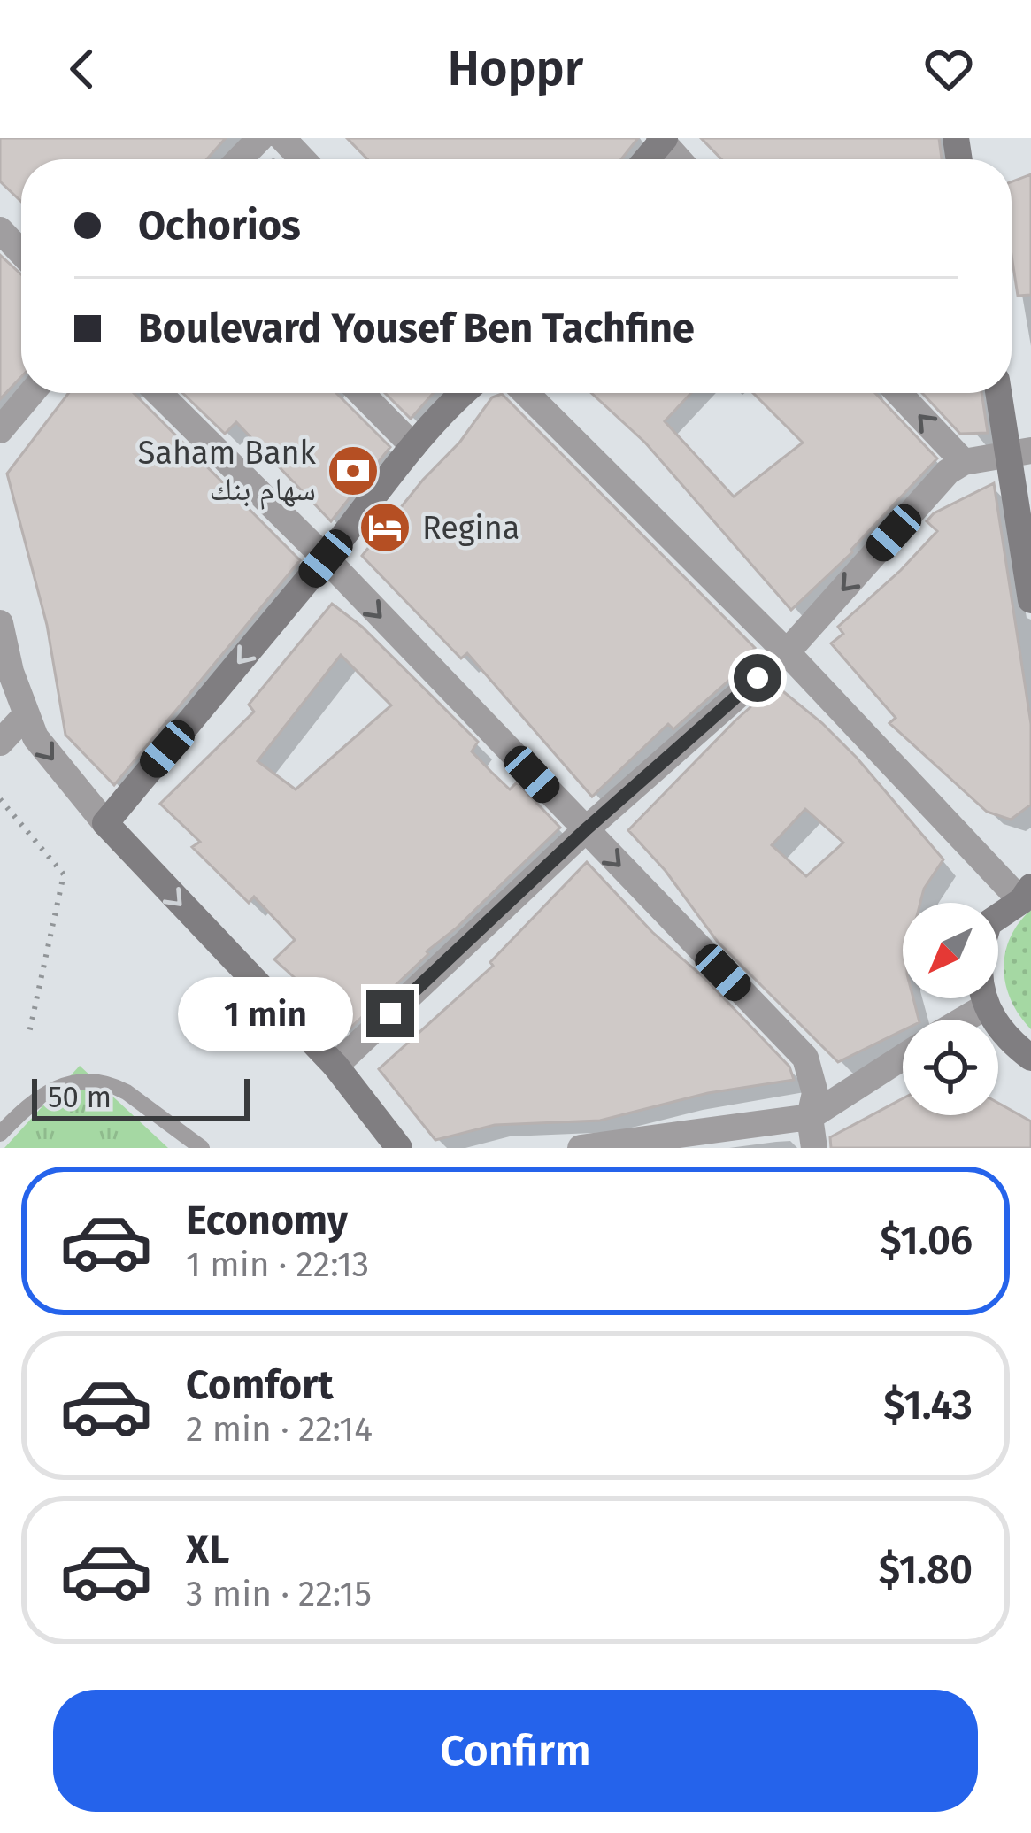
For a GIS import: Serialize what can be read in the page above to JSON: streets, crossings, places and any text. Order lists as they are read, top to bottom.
{
  "places": {
    "bank": ["Saham Bank سهام بنك"],
    "hotel": ["Regina"]
  },
  "scale_bar": "50 m",
  "north": "bottom left",
  "page": {
    "header": "Hoppr",
    "banner": ["Ochorios", "Boulevard Yousef Ben Tachfine"],
    "bubble": "1 min",
    "scale": "50 m",
    "list": [
      {
        "name": "Economy",
        "note": "1 min · 22:13",
        "value": "$1.06"
      },
      {
        "name": "Comfort",
        "note": "2 min · 22:14",
        "value": "$1.43"
      },
      {
        "name": "XL",
        "note": "3 min · 22:15",
        "value": "$1.80"
      }
    ],
    "buttons": "Confirm"
  }
}
